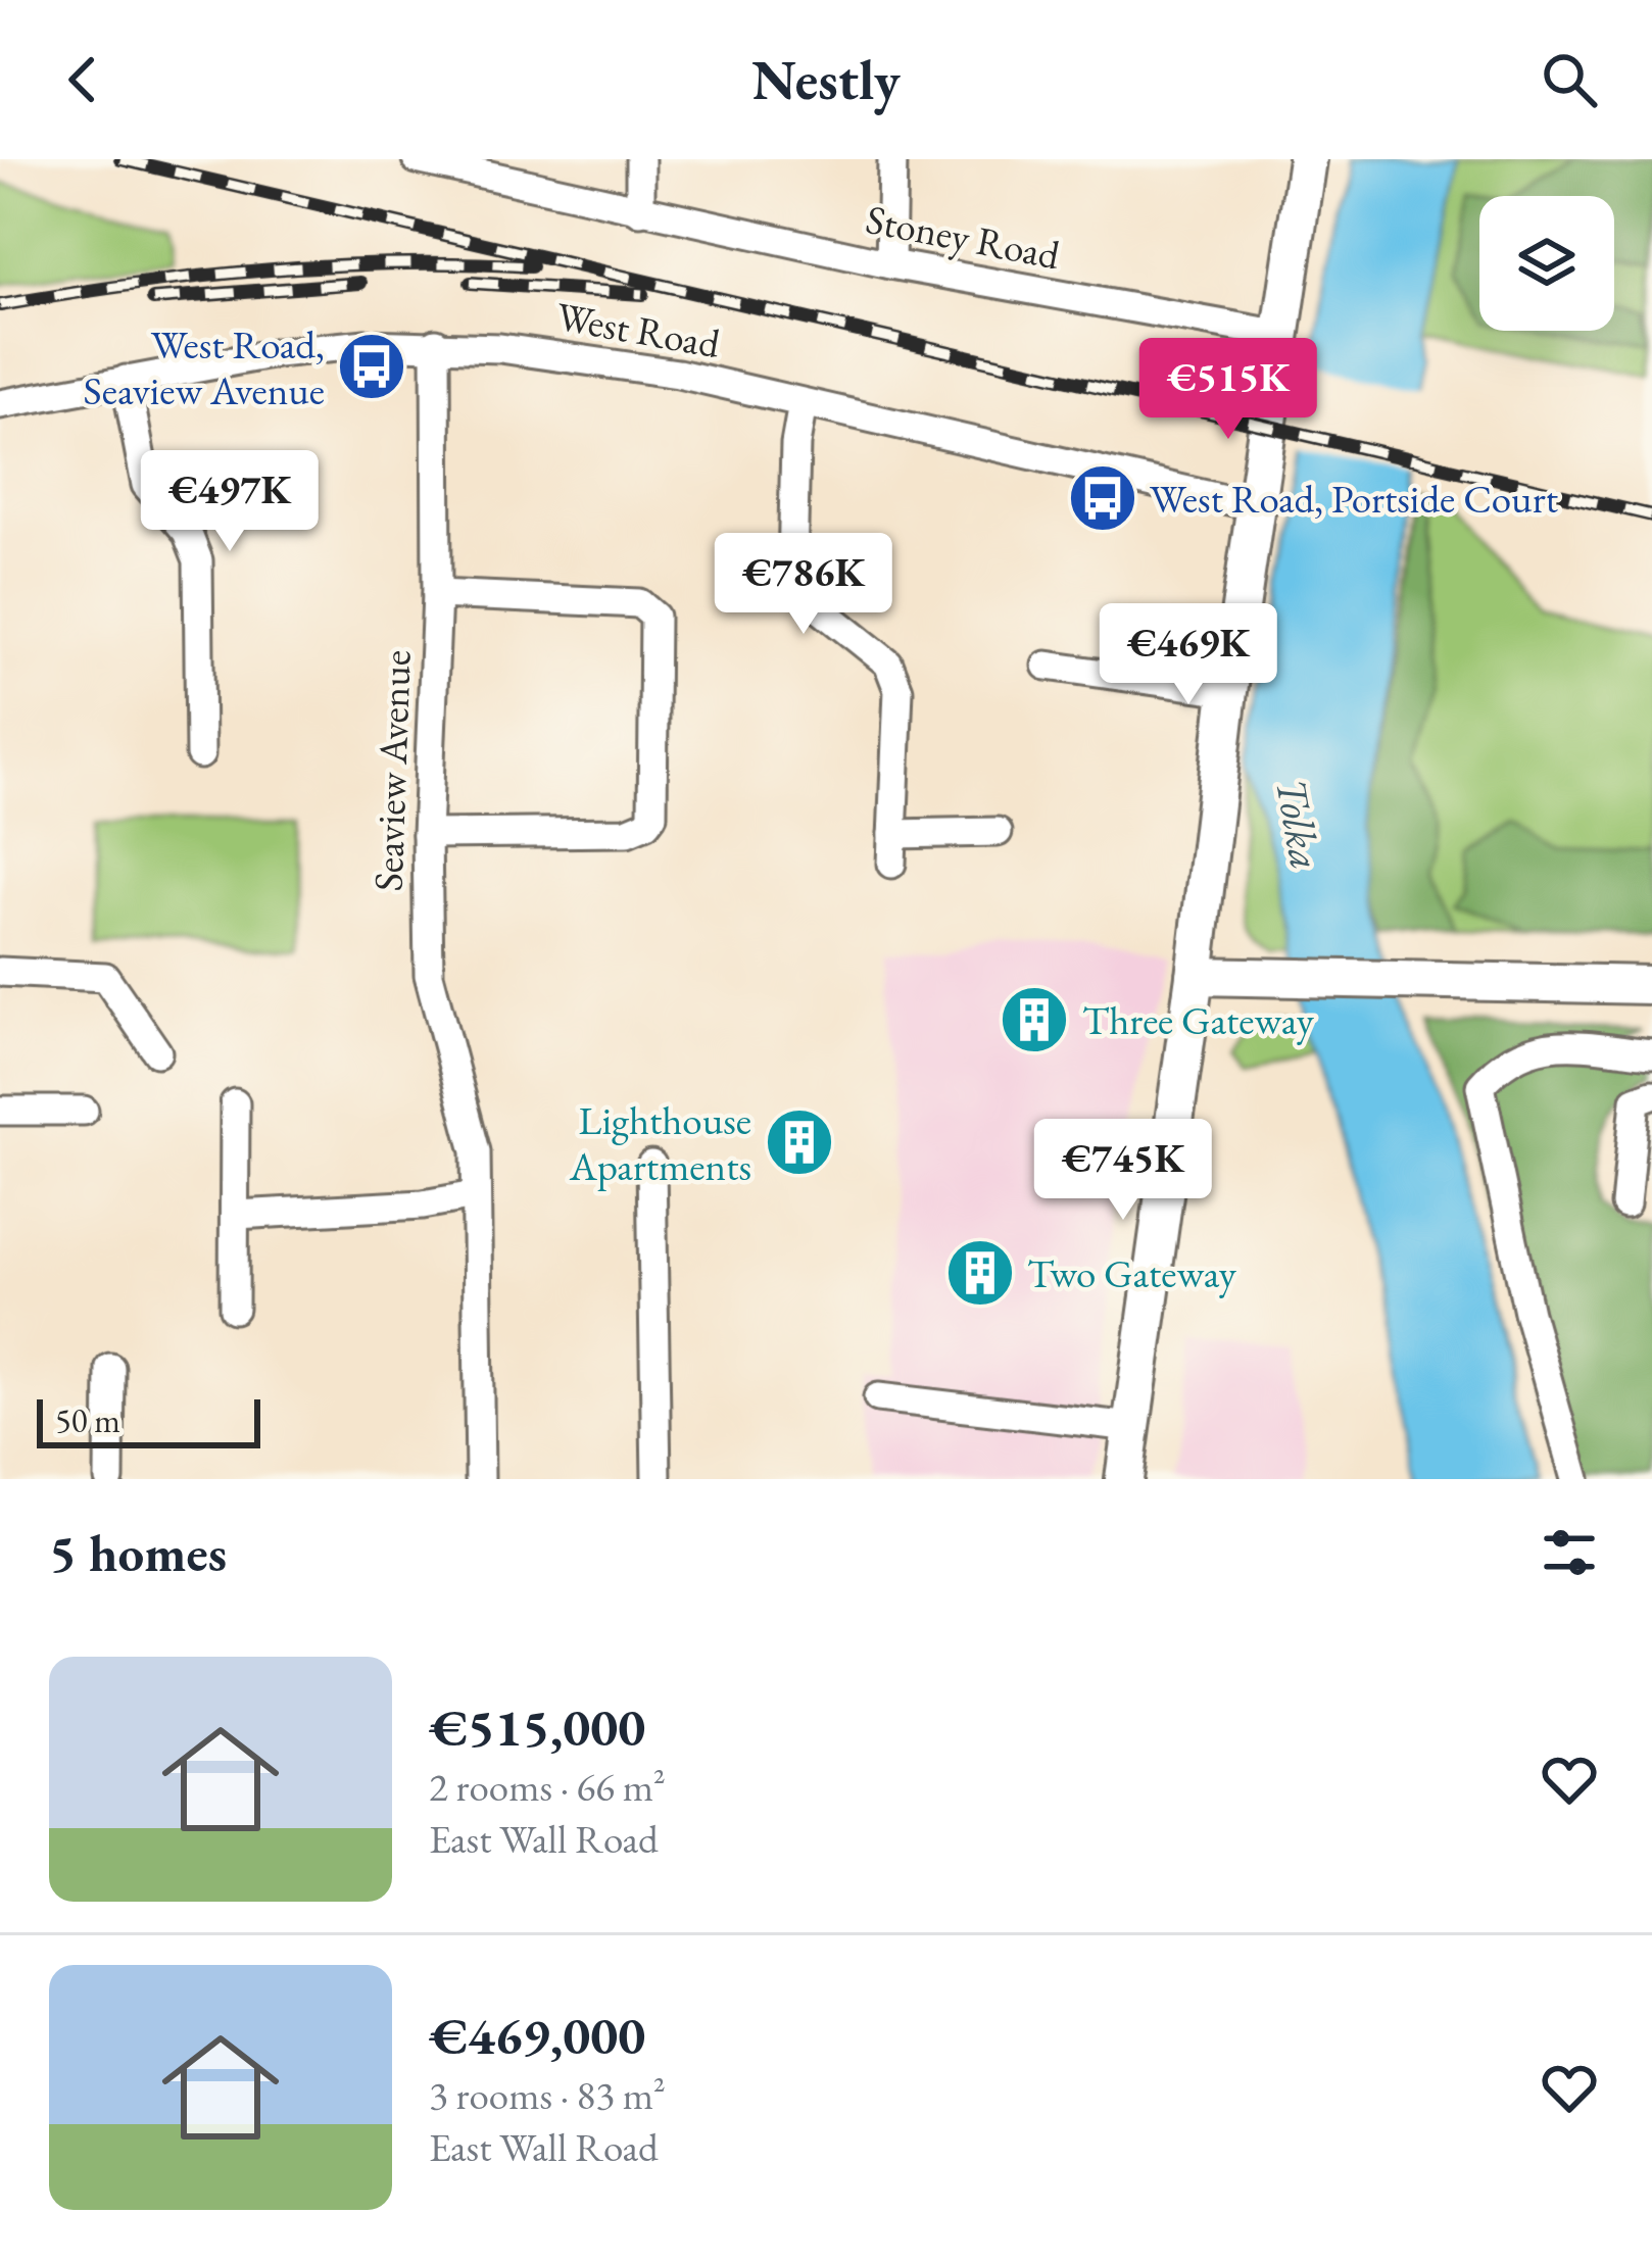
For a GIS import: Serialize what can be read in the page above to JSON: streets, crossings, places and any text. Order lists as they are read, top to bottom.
{
  "streets": {
    "street": ["Stoney Road", "West Road", "Seaview Avenue"]
  },
  "crossings": [
    ["West Road", "Seaview Avenue"]
  ],
  "water": ["Tolka"],
  "places": {
    "bus stop": ["West Road, Seaview Avenue", "West Road, Portside Court"],
    "building": ["Three Gateway", "Lighthouse Apartments", "Two Gateway"]
  },
  "scale_bar": "50 m",
  "page": {
    "header": "Nestly",
    "price": [
      "€515K",
      "€497K",
      "€786K",
      "€469K",
      "€745K"
    ],
    "scale": "50 m",
    "heading": "5 homes",
    "list": [
      {
        "name": "€515,000",
        "note": "2 rooms · 66 m² · East Wall Road"
      },
      {
        "name": "€469,000",
        "note": "3 rooms · 83 m² · East Wall Road"
      }
    ]
  }
}
